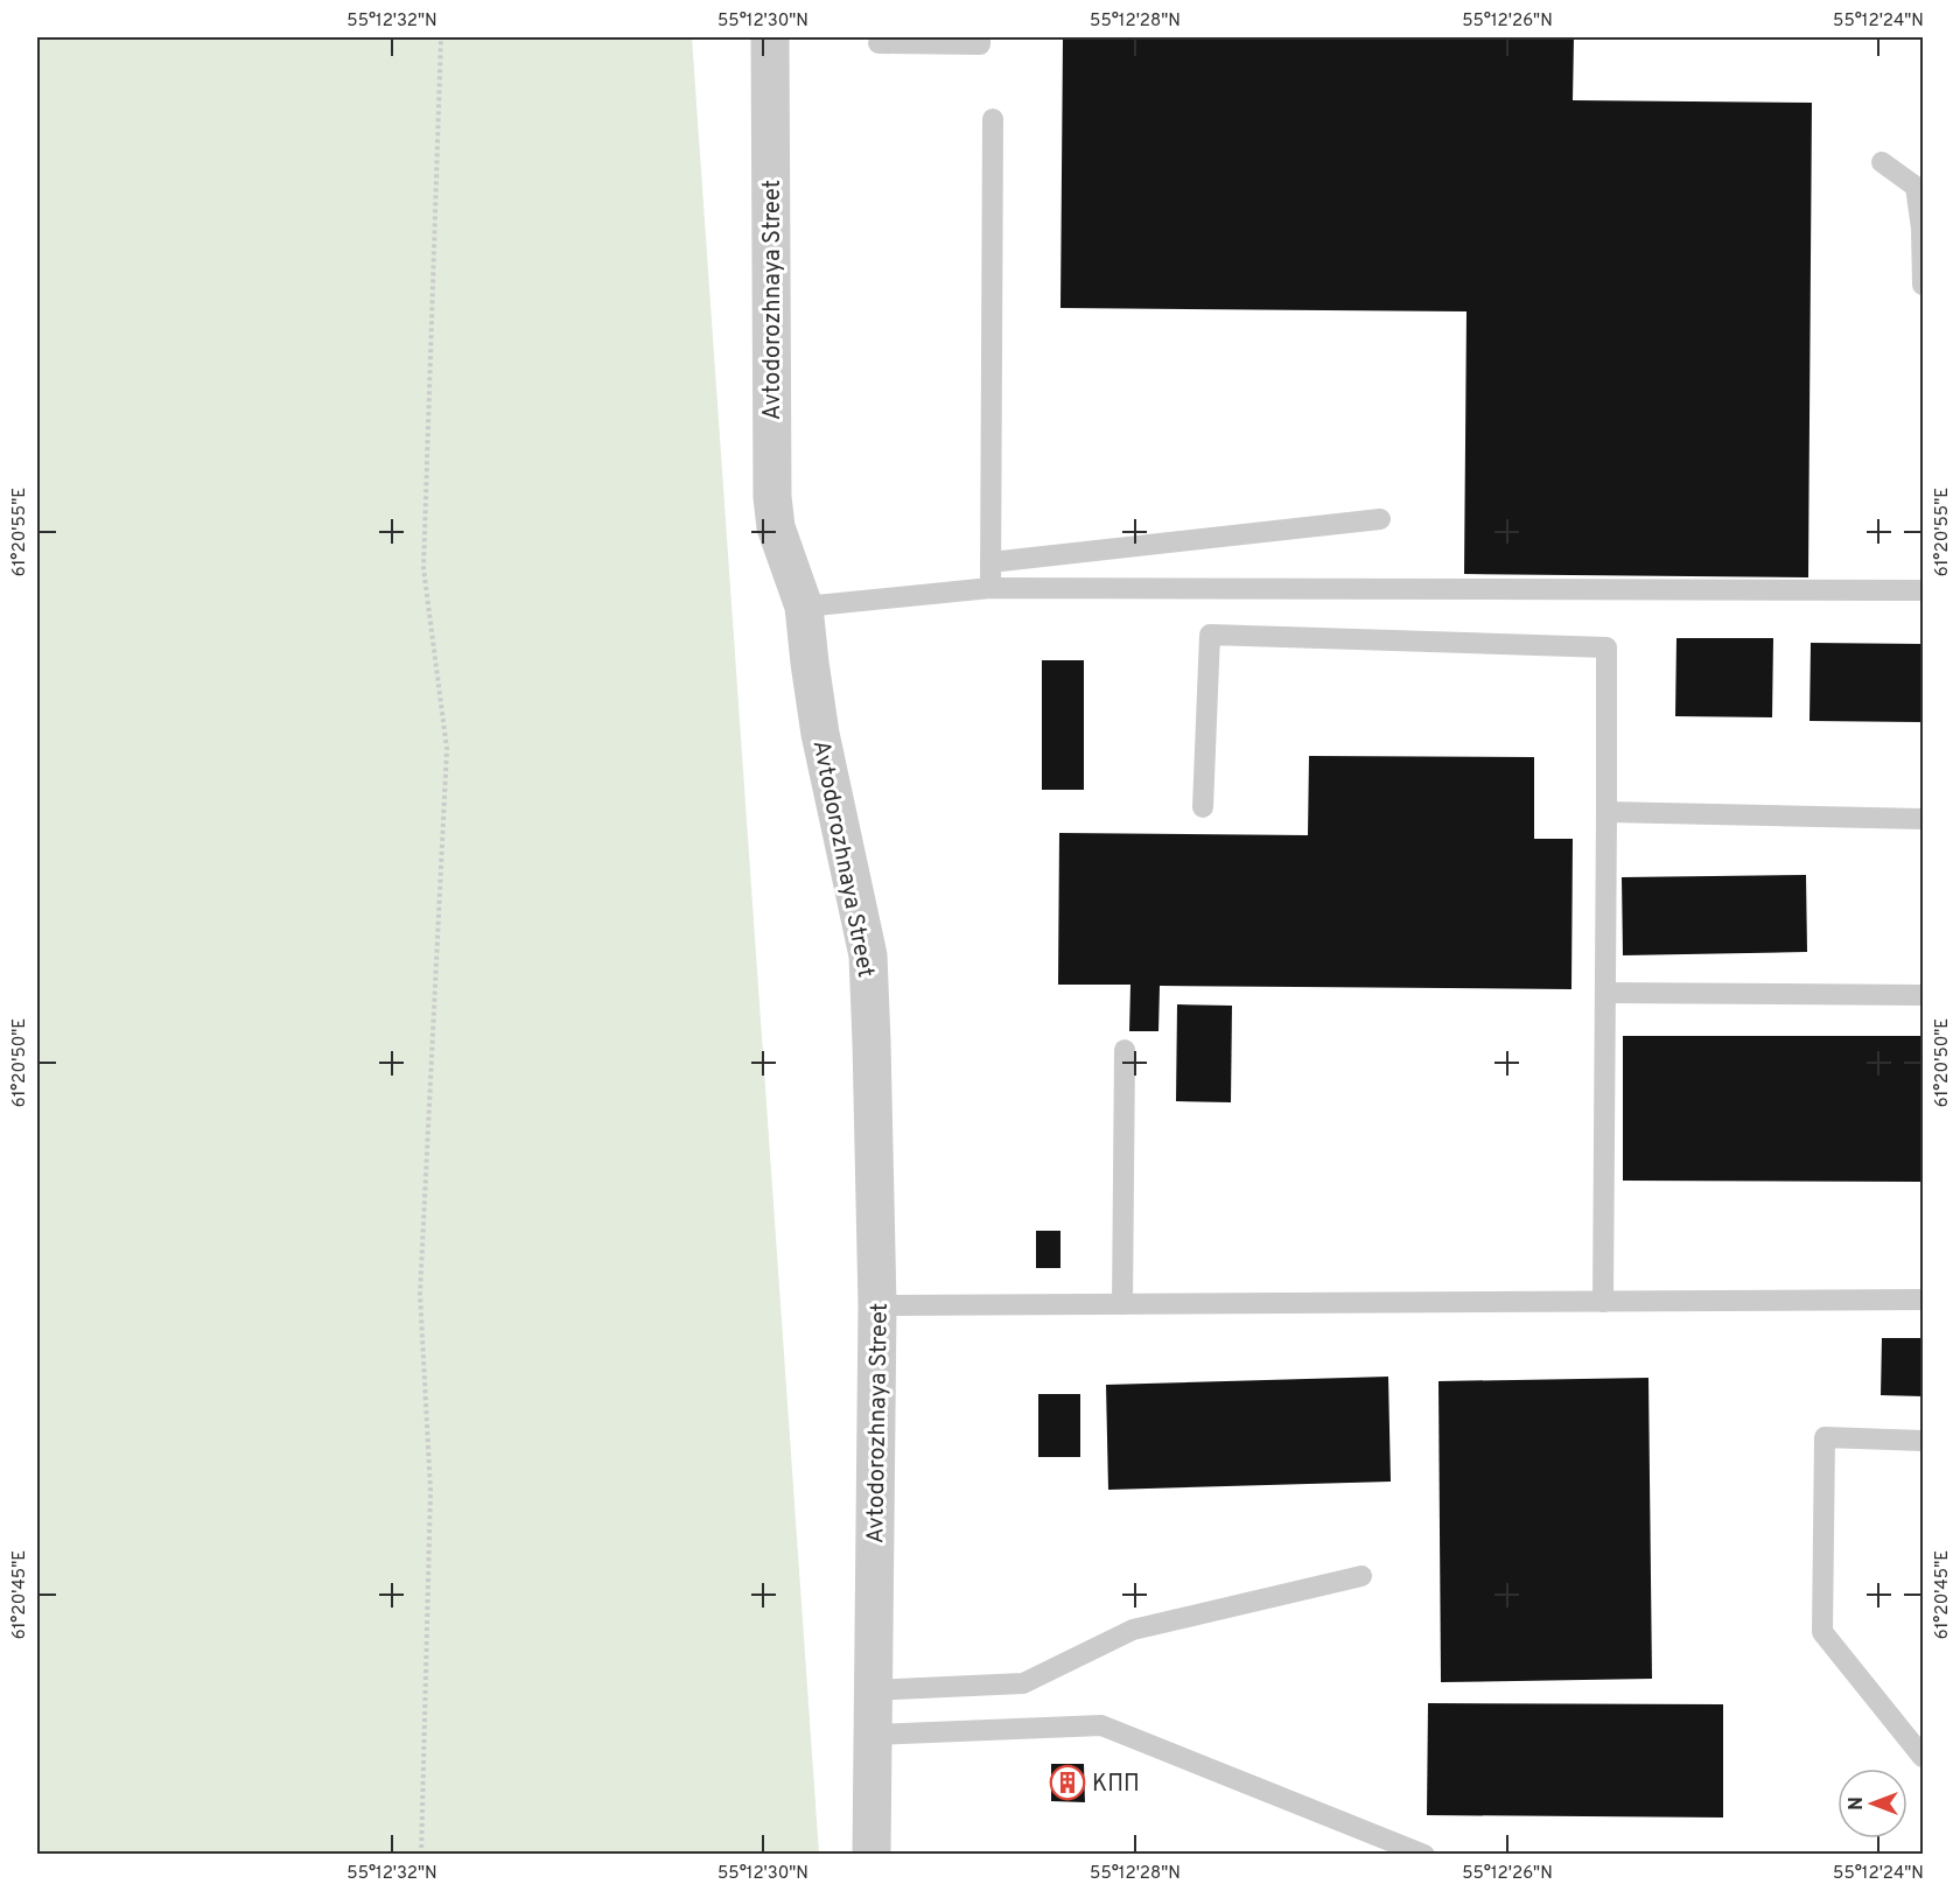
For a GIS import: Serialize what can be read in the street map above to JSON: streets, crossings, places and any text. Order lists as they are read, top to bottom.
{
  "streets": {
    "street": ["Avtodorozhnaya Street"]
  },
  "places": {
    "building": ["КПП"]
  },
  "north": "left",
  "coordinates": [
    "55°12'32\"N",
    "55°12'30\"N",
    "55°12'28\"N",
    "55°12'26\"N",
    "55°12'24\"N",
    "61°20'55\"E",
    "61°20'50\"E",
    "61°20'45\"E"
  ]
}
